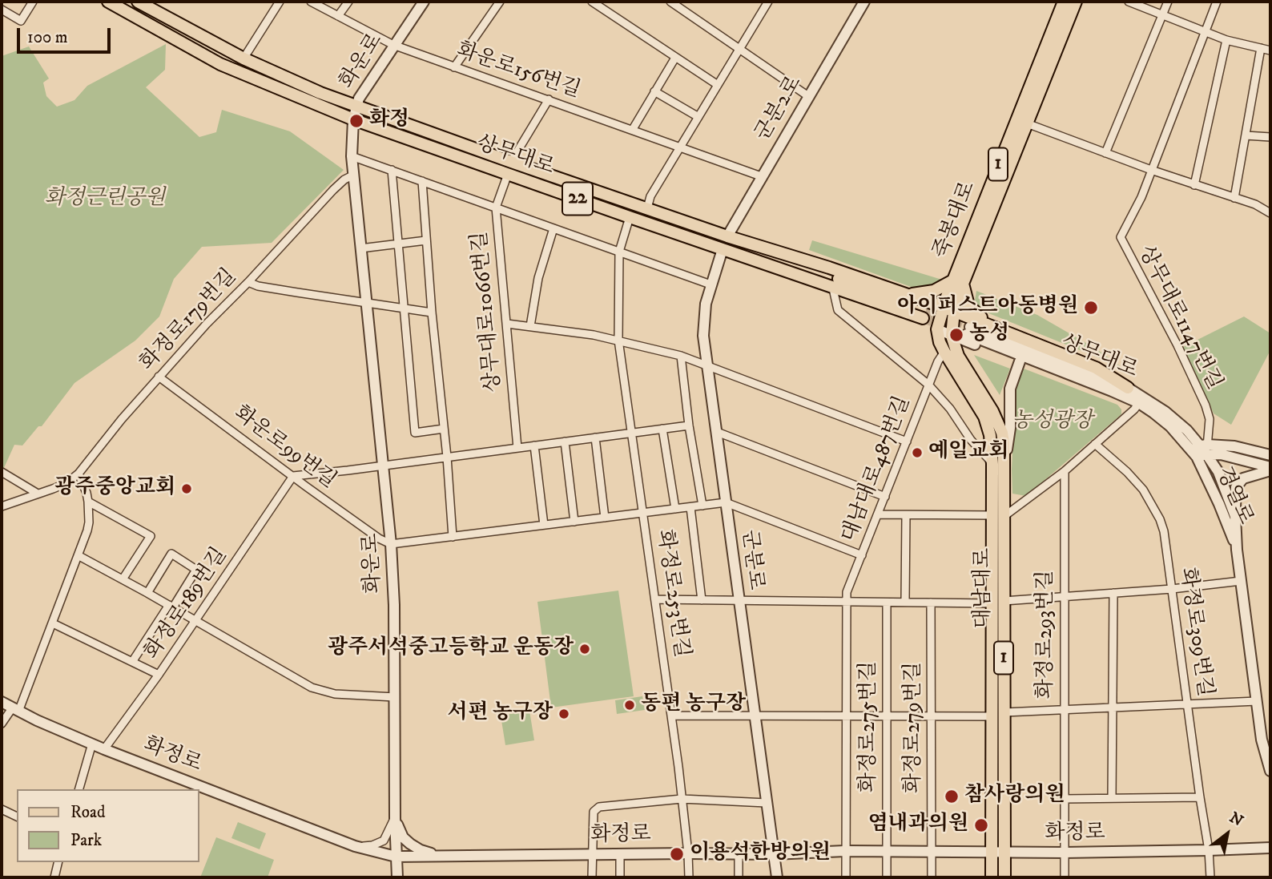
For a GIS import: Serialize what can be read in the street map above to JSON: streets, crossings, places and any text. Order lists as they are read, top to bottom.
{
  "streets": {
    "main road": [
      "상무대로",
      "1",
      "22",
      "죽봉대로",
      "대남대로"
    ],
    "street": [
      "화운로",
      "화운로156번길",
      "군분2로",
      "상무대로1066번길",
      "상무대로1147번길",
      "화정로179번길",
      "화운로99번길",
      "대남대로487번길",
      "경열로",
      "군분로",
      "화정로253번길",
      "화정로189번길",
      "화정로309번길",
      "화정로293번길",
      "화정로275번길",
      "화정로279번길",
      "화정로"
    ]
  },
  "crossings": [
    ["화운로", "화운로156번길"],
    ["화운로", "상무대로"],
    ["화운로", "화정로179번길"],
    ["화운로", "화운로99번길"],
    ["화운로", "화정로"],
    ["화운로156번길", "군분2로"],
    ["군분2로", "상무대로"],
    ["상무대로", "22"],
    ["상무대로", "죽봉대로"],
    ["상무대로", "상무대로1066번길"],
    ["상무대로", "상무대로1147번길"],
    ["상무대로", "경열로"],
    ["상무대로", "군분로"],
    ["상무대로", "대남대로"],
    ["상무대로", "화정로253번길"],
    ["22", "죽봉대로"],
    ["22", "대남대로"],
    ["죽봉대로", "대남대로"],
    ["상무대로1147번길", "경열로"],
    ["화정로179번길", "화운로99번길"],
    ["화운로99번길", "화정로189번길"],
    ["대남대로487번길", "대남대로"],
    ["대남대로487번길", "화정로"],
    ["군분로", "화정로"],
    ["대남대로", "화정로"],
    ["화정로253번길", "화정로"],
    ["화정로189번길", "화정로"],
    ["화정로309번길", "화정로"],
    ["화정로293번길", "화정로"],
    ["화정로275번길", "화정로"],
    ["화정로279번길", "화정로"]
  ],
  "parks": ["화정근린공원", "농성광장"],
  "places": [
    "화정",
    "아이퍼스트아동병원",
    "농성",
    "예일교회",
    "광주중앙교회",
    "광주서석중고등학교 운동장",
    "동편 농구장",
    "서편 농구장",
    "참사랑의원",
    "염내과의원",
    "이용석한방의원"
  ],
  "legend": ["Road", "Park"],
  "scale_bar": "100 m",
  "north": "top right"
}
